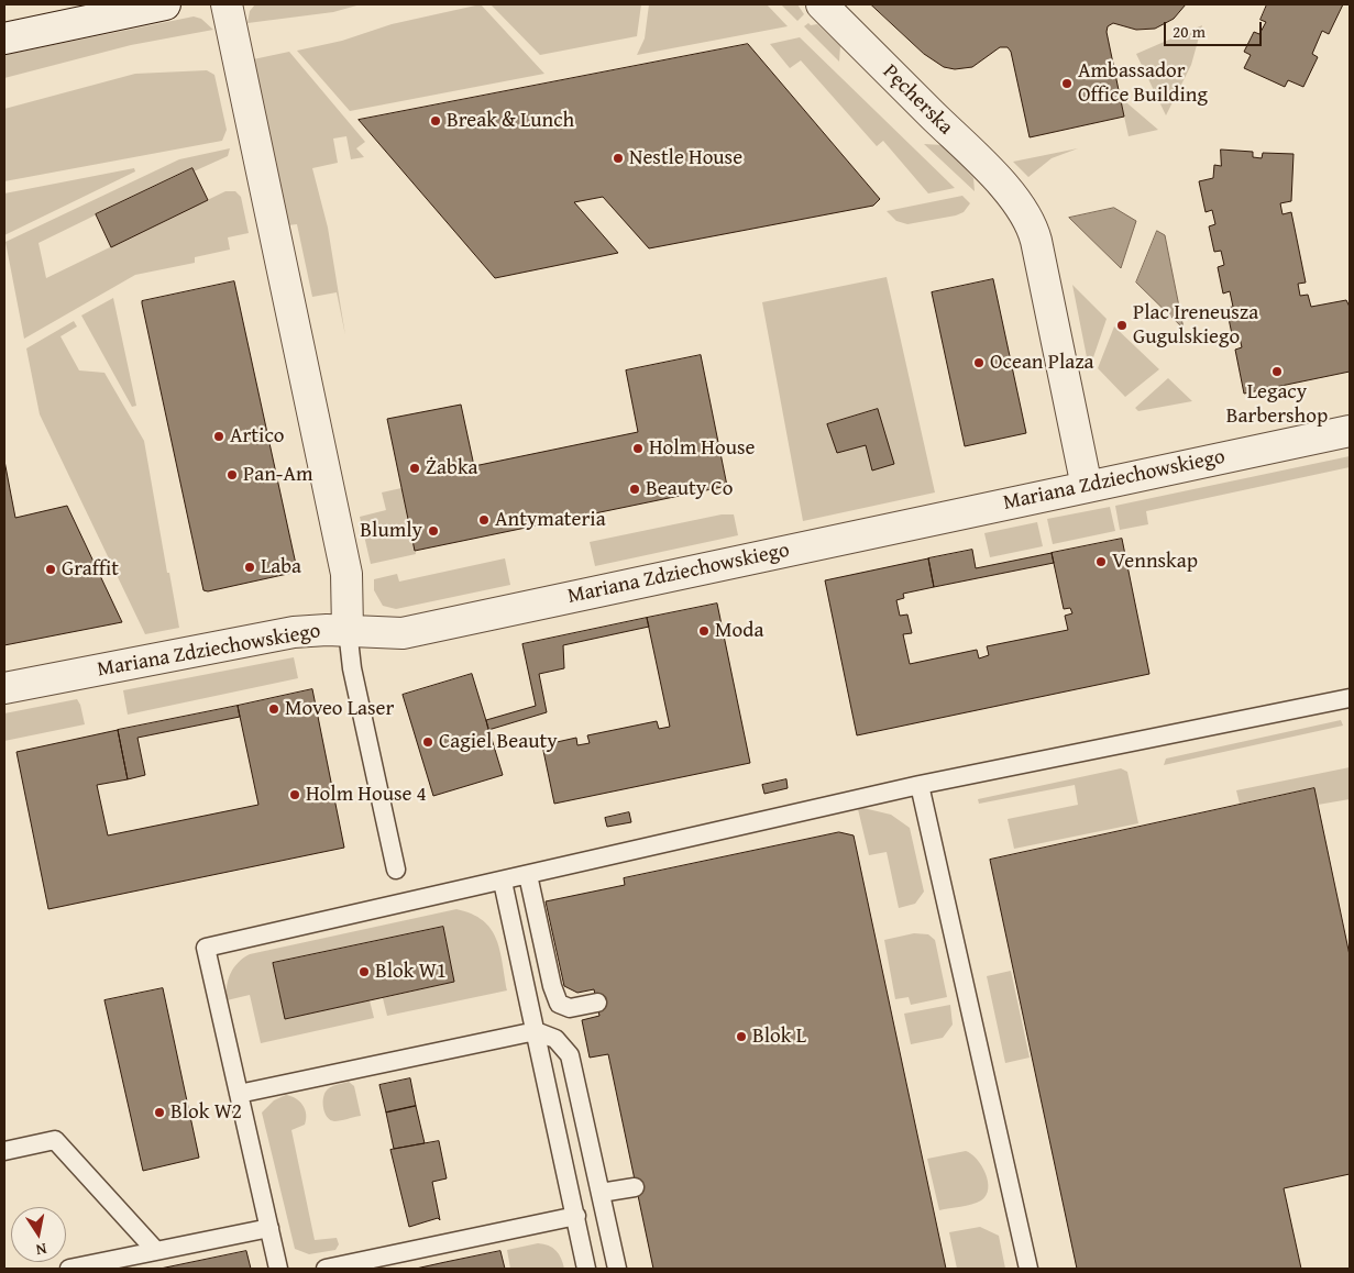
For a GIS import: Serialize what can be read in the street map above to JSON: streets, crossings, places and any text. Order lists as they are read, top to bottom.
{
  "streets": {
    "street": ["Pęcherska", "Mariana Zdziechowskiego"]
  },
  "crossings": [
    ["Pęcherska", "Mariana Zdziechowskiego"]
  ],
  "places": [
    "Ambassador Office Building",
    "Break & Lunch",
    "Nestle House",
    "Plac Ireneusza Gugulskiego",
    "Ocean Plaza",
    "Legacy Barbershop",
    "Artico",
    "Holm House",
    "Żabka",
    "Pan-Am",
    "Beauty Co",
    "Antymateria",
    "Blumly",
    "Vennskap",
    "Laba",
    "Graffit",
    "Moda",
    "Moveo Laser",
    "Cagiel Beauty",
    "Holm House 4",
    "Blok W1",
    "Blok L",
    "Blok W2"
  ],
  "scale_bar": "20 m",
  "north": "bottom"
}
